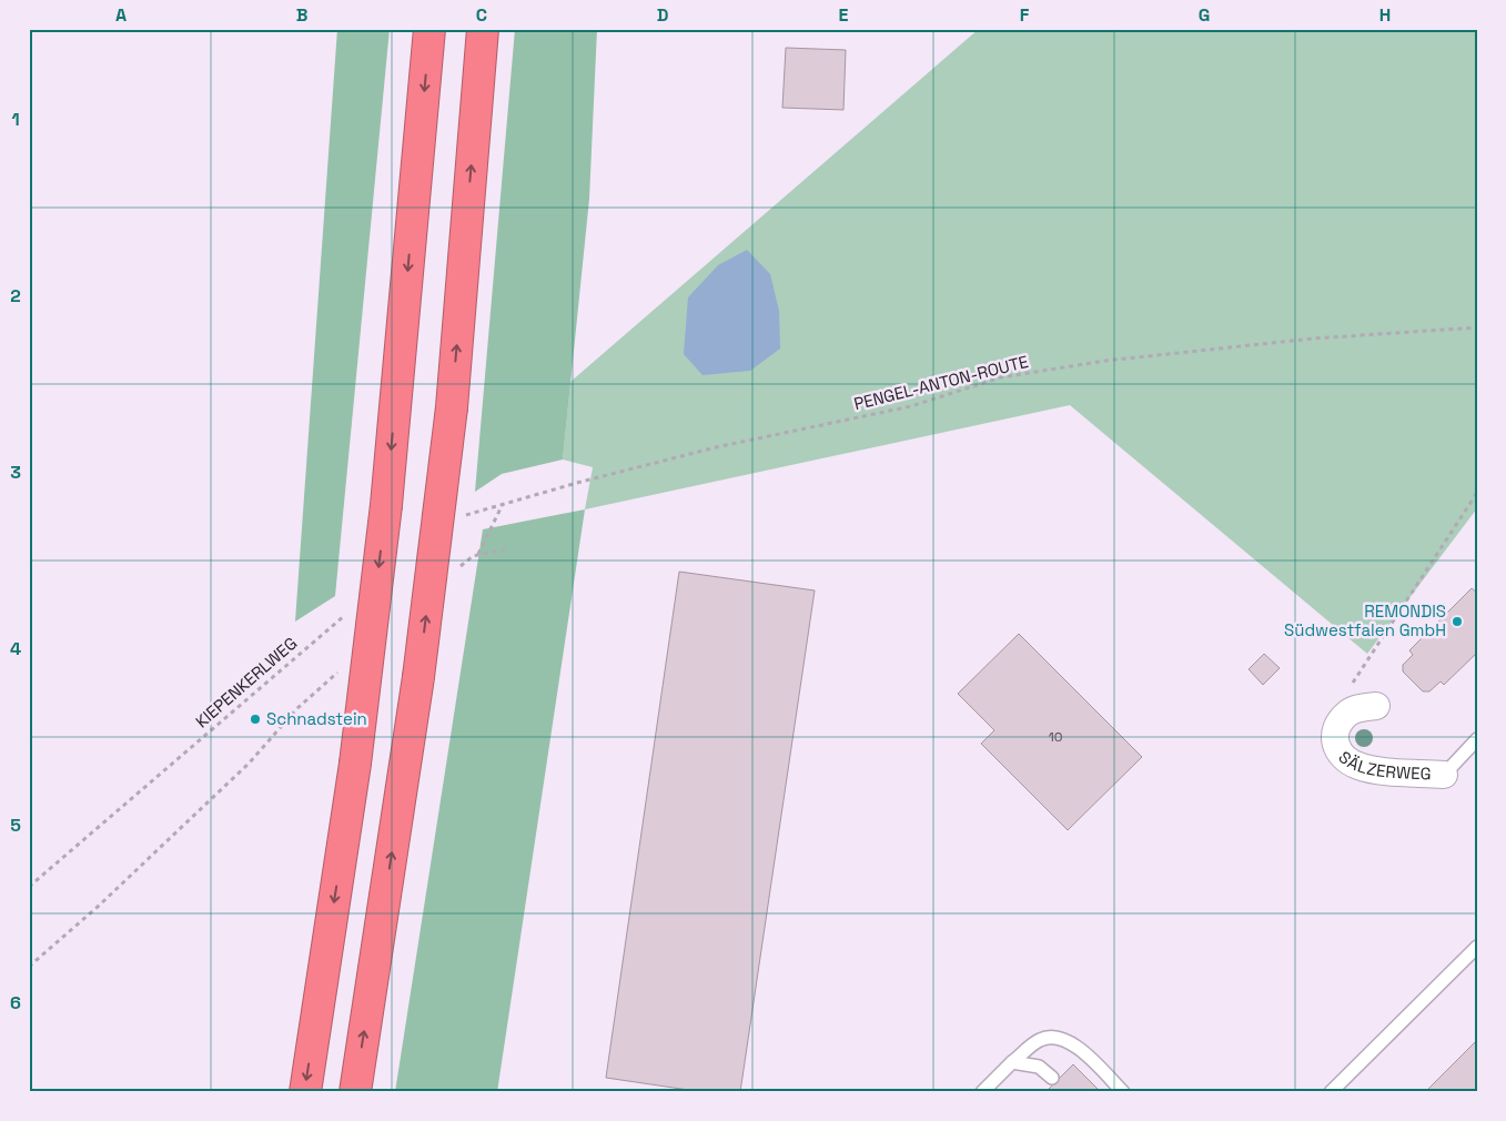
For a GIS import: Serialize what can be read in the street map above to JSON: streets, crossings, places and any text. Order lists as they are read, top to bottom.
{
  "streets": {
    "street": ["SÄLZERWEG"],
    "path": ["PENGEL-ANTON-ROUTE", "KIEPENKERLWEG"]
  },
  "places": ["REMONDIS Südwestfalen GmbH", "Schnadstein"],
  "house_numbers": ["10"],
  "grid": {
    "columns": [
      "A",
      "B",
      "C",
      "D",
      "E",
      "F",
      "G",
      "H"
    ],
    "rows": [
      "1",
      "2",
      "3",
      "4",
      "5",
      "6"
    ]
  }
}
